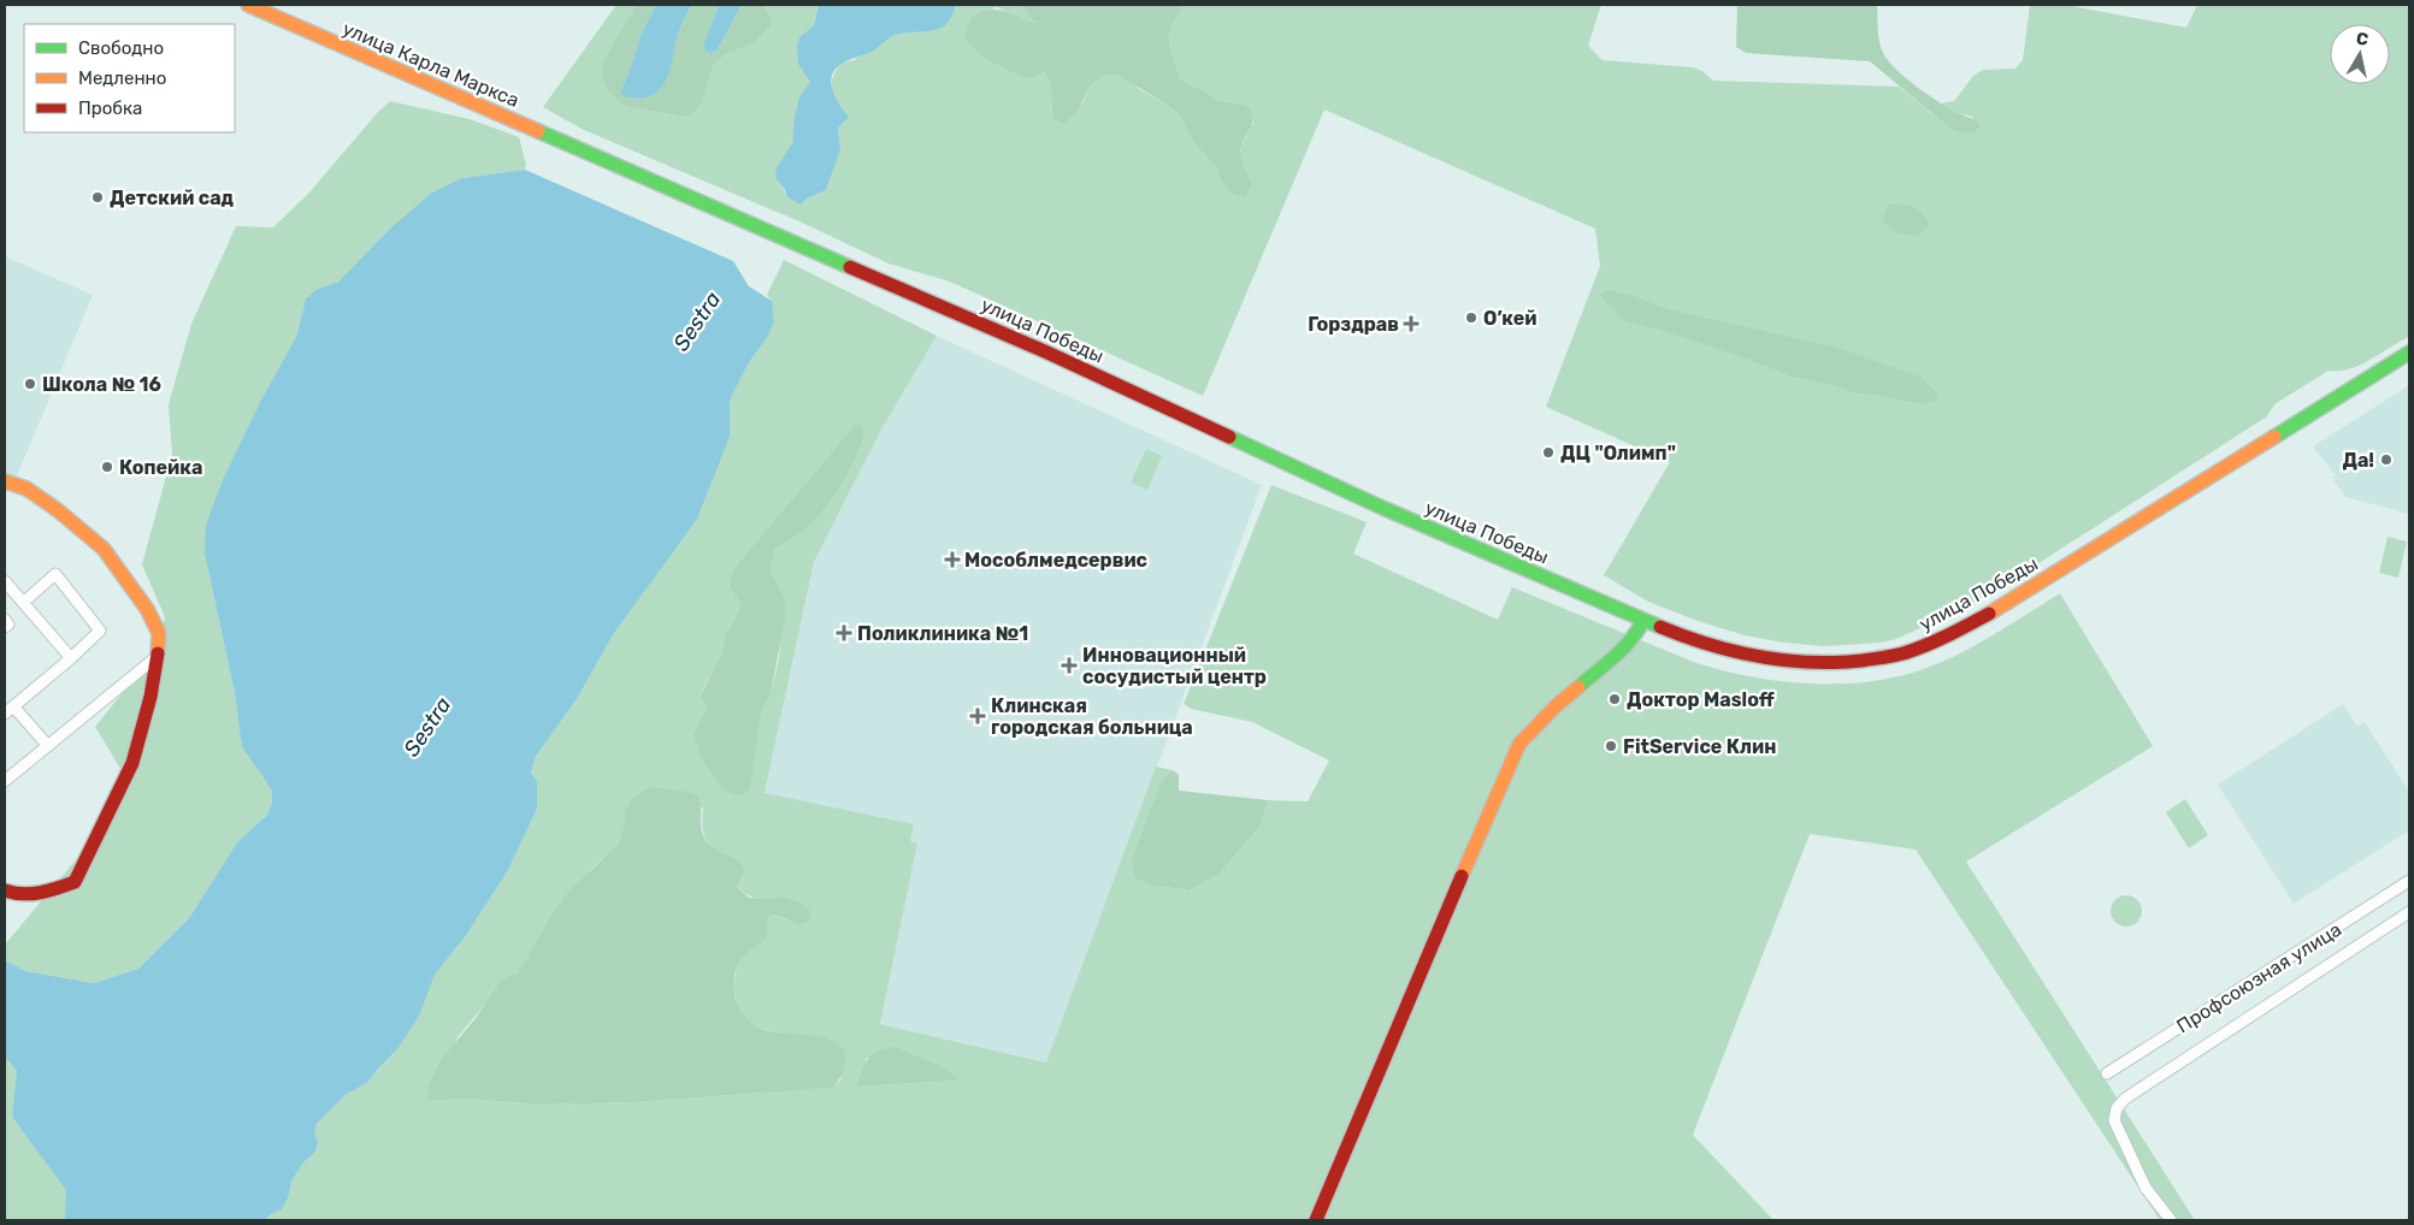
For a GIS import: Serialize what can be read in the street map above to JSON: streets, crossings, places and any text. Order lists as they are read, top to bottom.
{
  "streets": {
    "street": ["улица Карла Маркса", "улица Победы", "Профсоюзная улица"]
  },
  "crossings": [
    ["улица Карла Маркса", "улица Победы"]
  ],
  "water": ["Sestra"],
  "places": {
    "other": [
      "Детский сад",
      "О’кей",
      "Школа № 16",
      "ДЦ \"Олимп\"",
      "Да!",
      "Копейка",
      "Доктор Masloff",
      "FitService Клин"
    ],
    "health": [
      "Горздрав",
      "Мособлмедсервис",
      "Поликлиника №1",
      "Инновационный сосудистый центр",
      "Клинская городская больница"
    ]
  },
  "legend": ["Свободно", "Медленно", "Пробка"],
  "north": "top"
}
